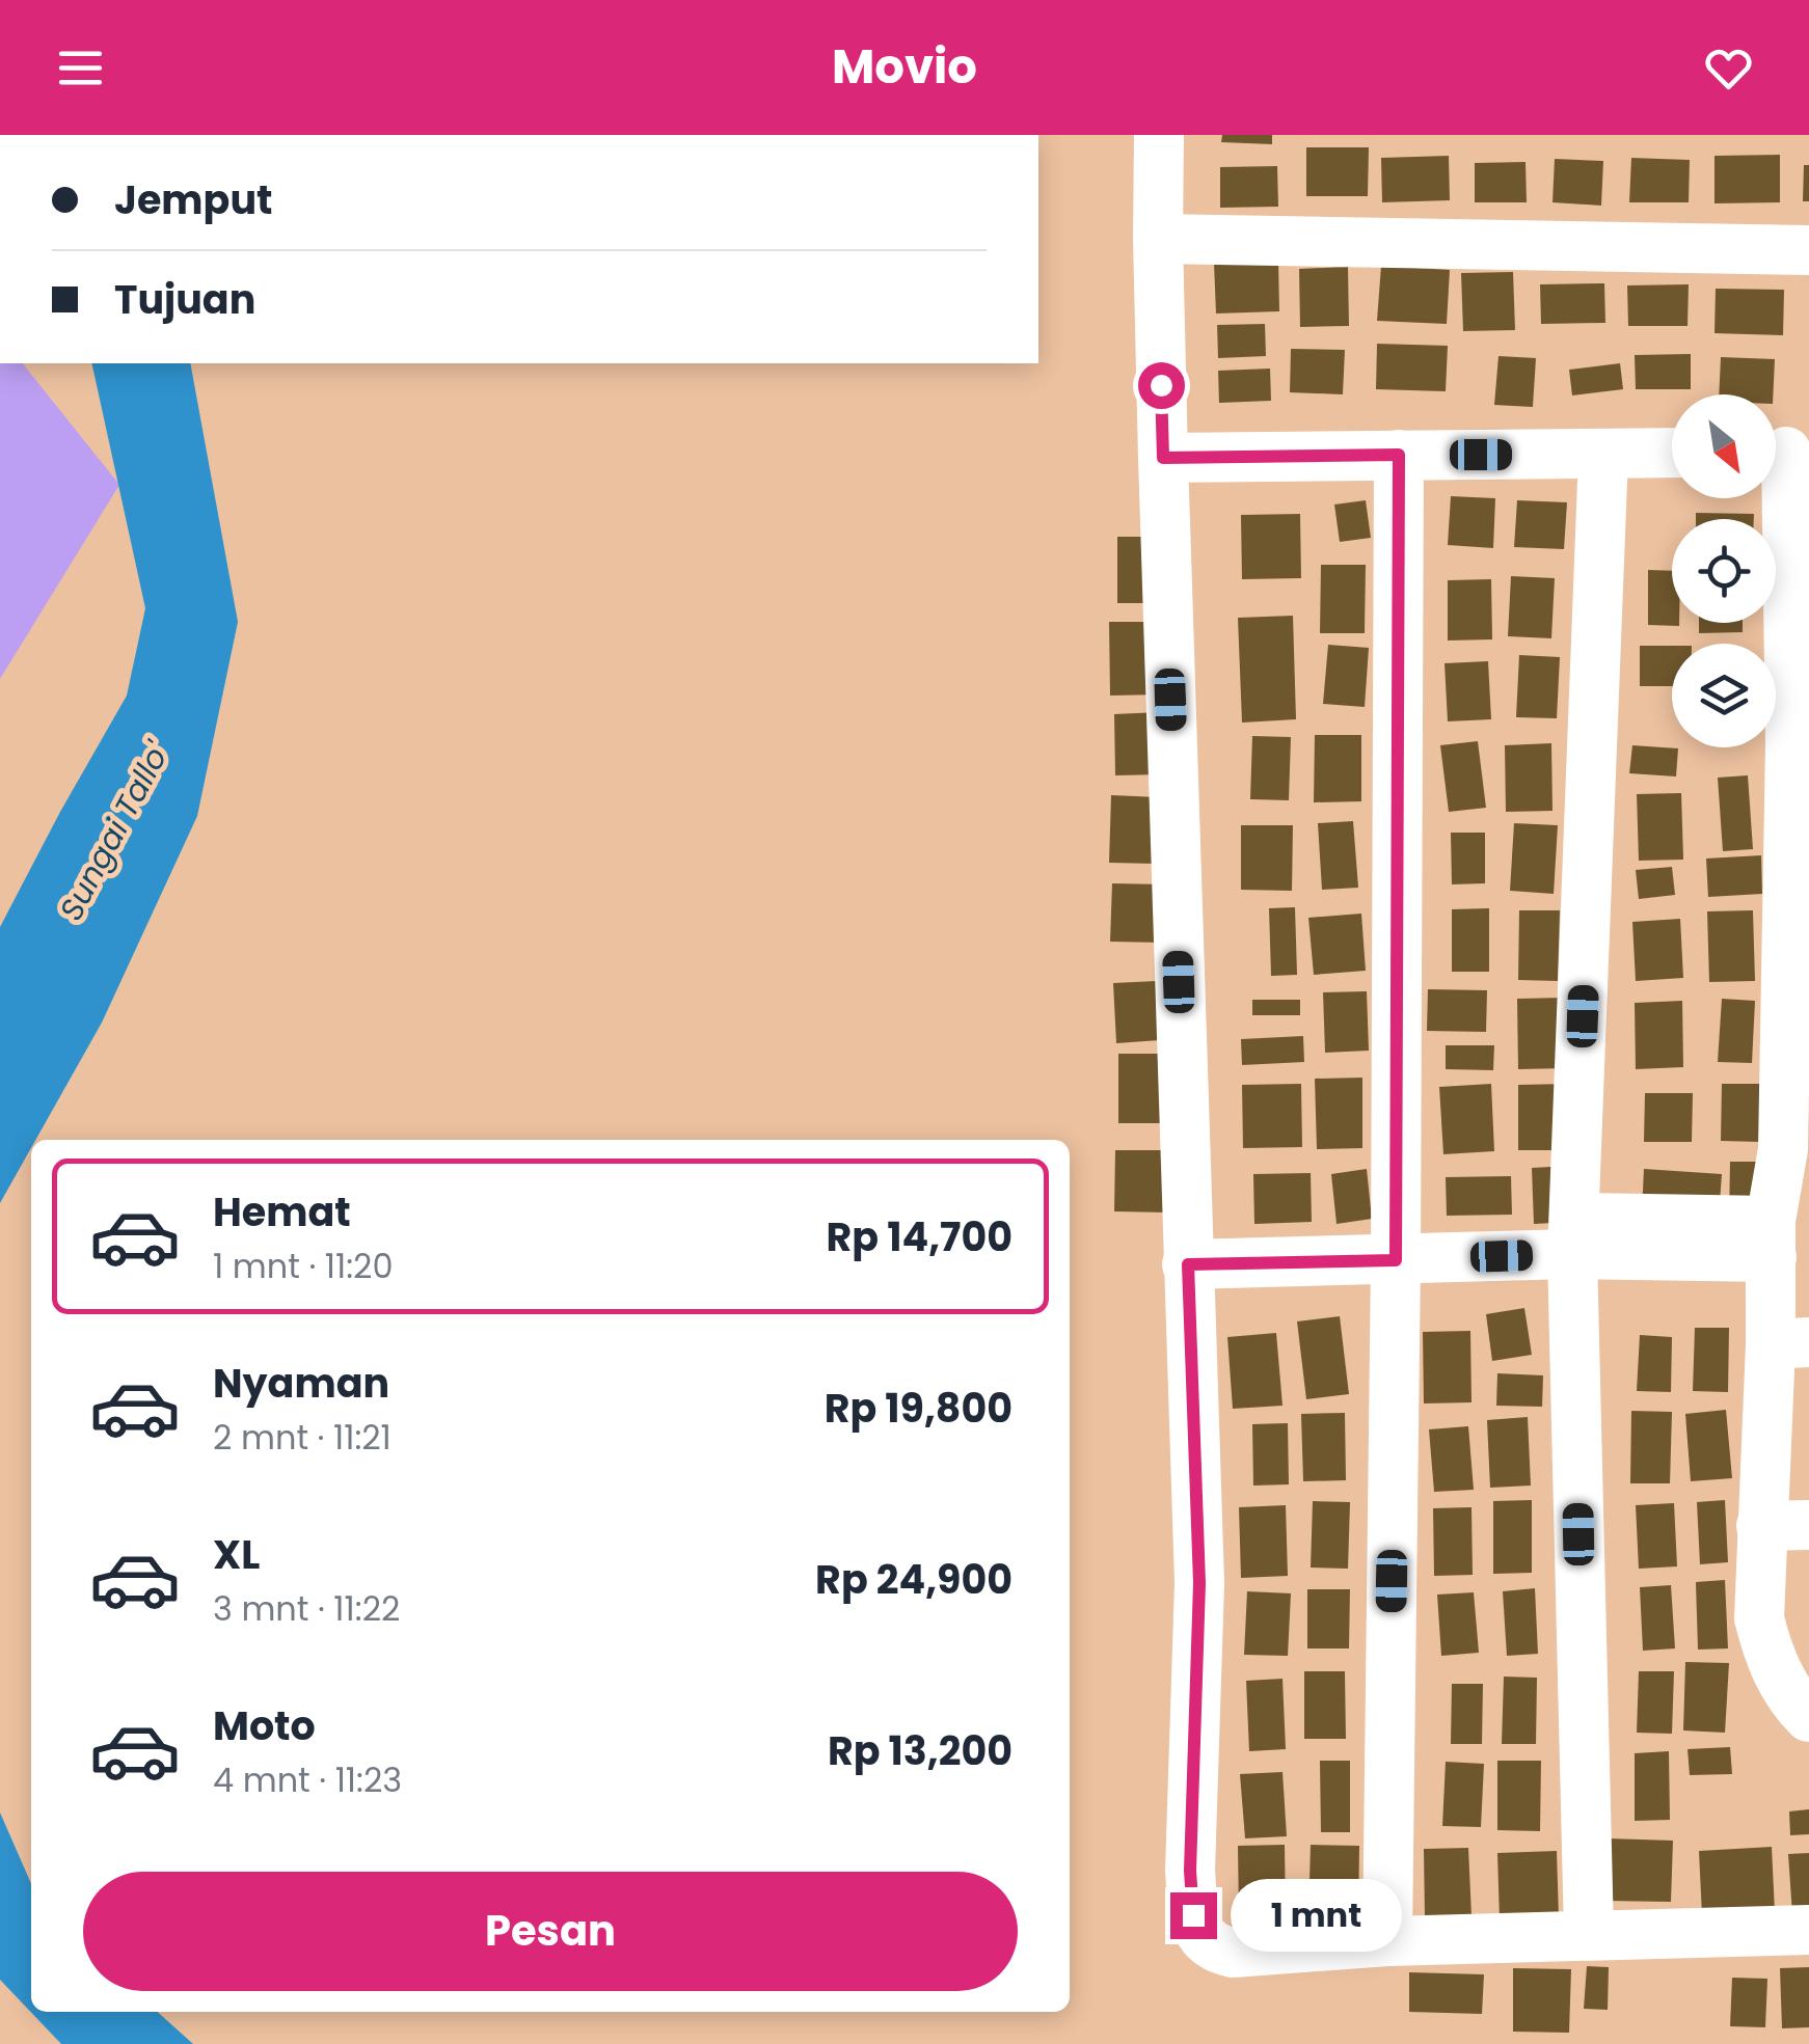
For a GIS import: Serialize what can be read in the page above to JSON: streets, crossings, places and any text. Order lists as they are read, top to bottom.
{
  "water": ["Sungai Tallo'"],
  "north": "bottom right",
  "page": {
    "header": "Movio",
    "banner": ["Jemput", "Tujuan"],
    "list": [
      {
        "name": "Hemat",
        "note": "1 mnt · 11:20",
        "value": "Rp 14,700"
      },
      {
        "name": "Nyaman",
        "note": "2 mnt · 11:21",
        "value": "Rp 19,800"
      },
      {
        "name": "XL",
        "note": "3 mnt · 11:22",
        "value": "Rp 24,900"
      },
      {
        "name": "Moto",
        "note": "4 mnt · 11:23",
        "value": "Rp 13,200"
      }
    ],
    "buttons": "Pesan",
    "bubble": "1 mnt"
  }
}
